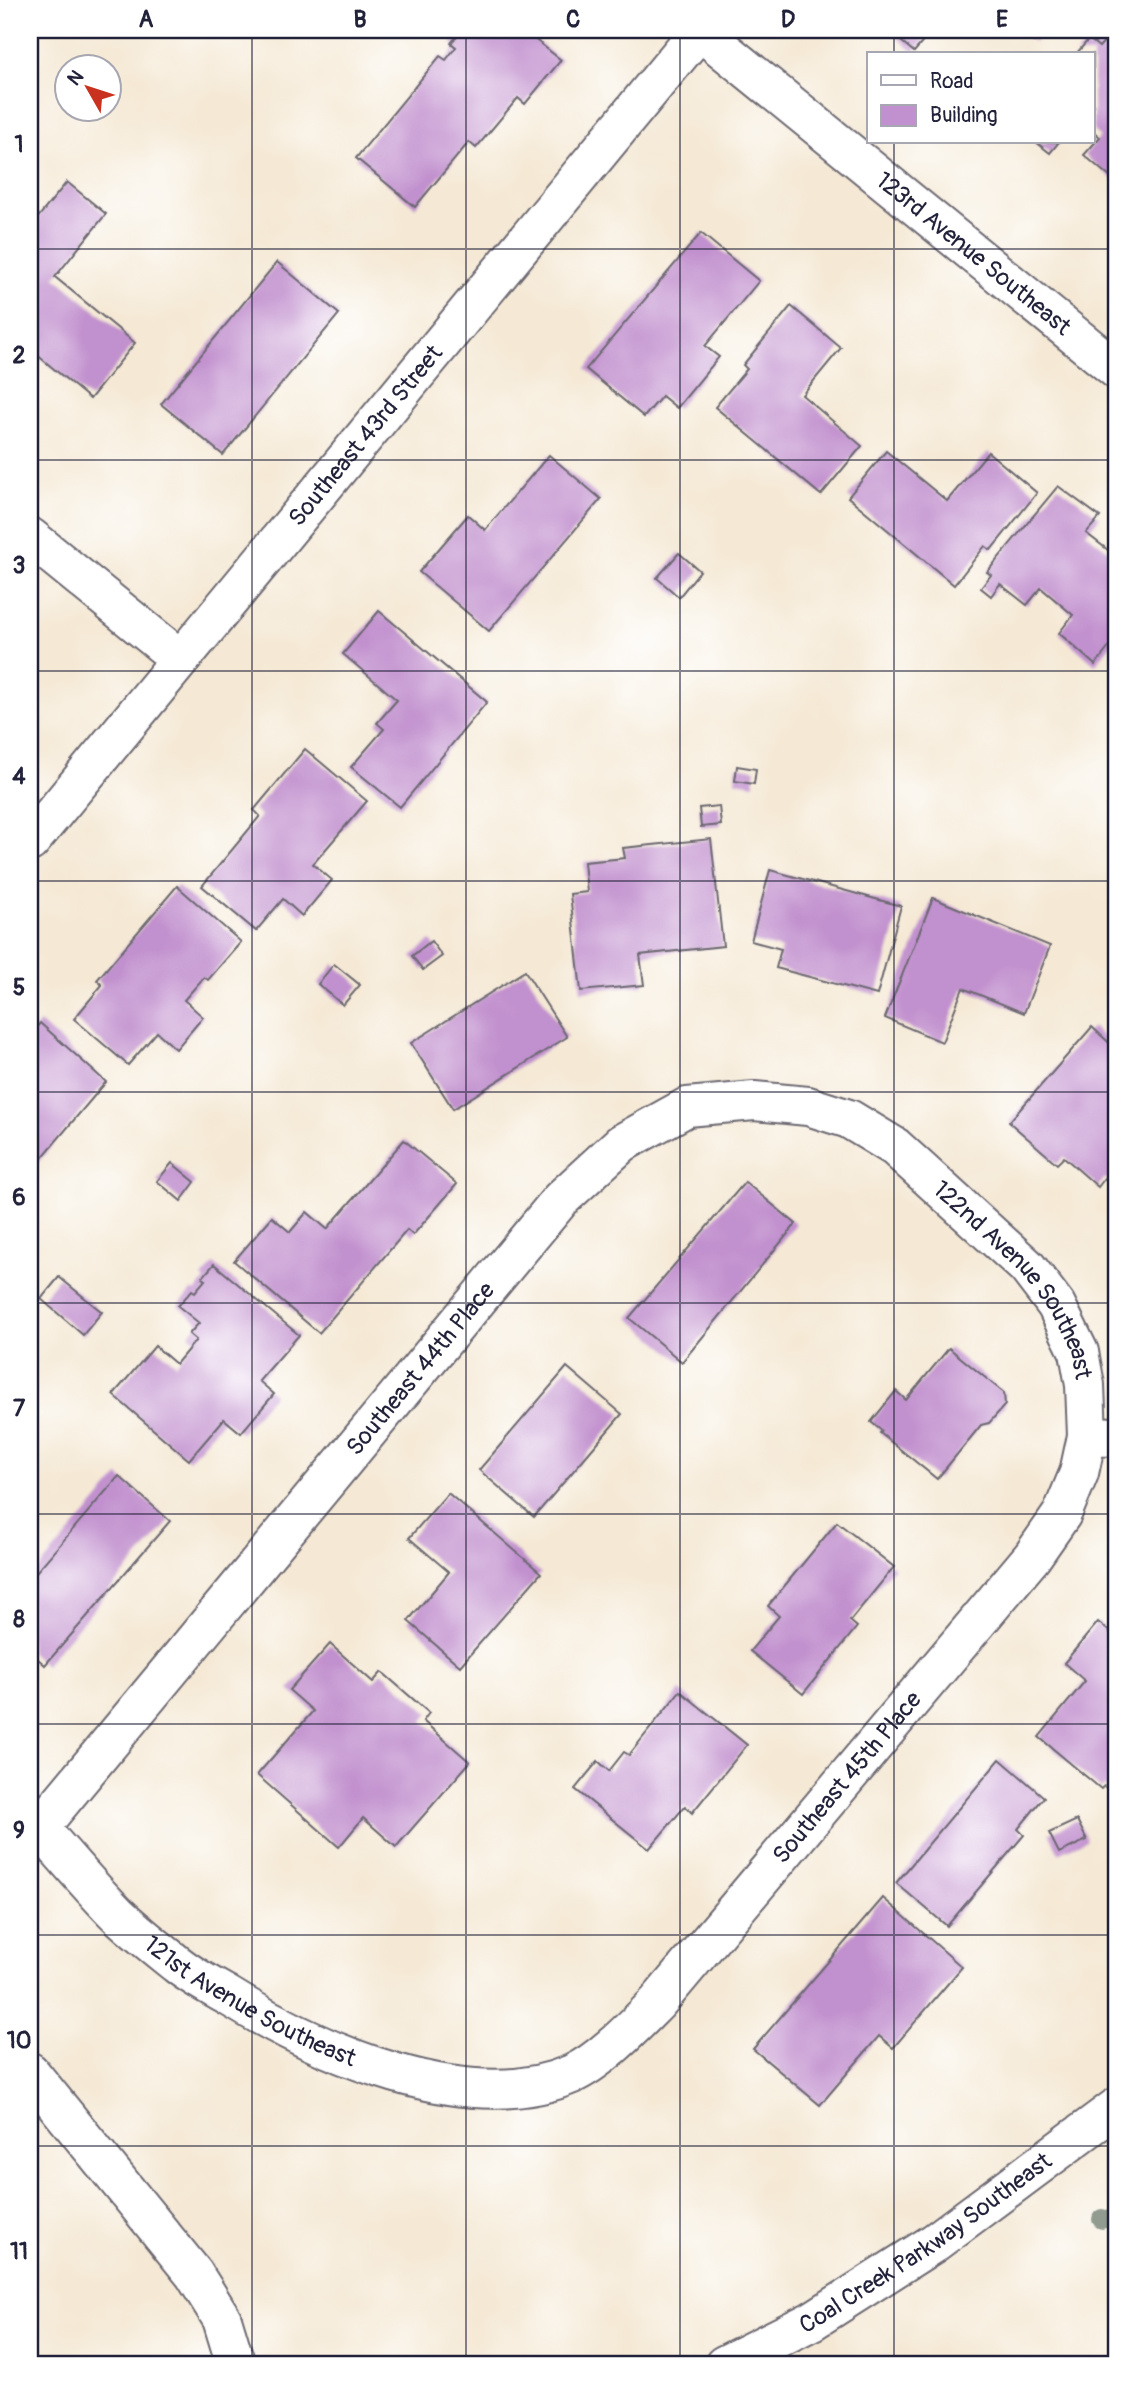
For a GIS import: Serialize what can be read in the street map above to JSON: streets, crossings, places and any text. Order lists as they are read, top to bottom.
{
  "streets": {
    "main road": [
      "123rd Avenue Southeast",
      "Southeast 43rd Street",
      "122nd Avenue Southeast",
      "Southeast 44th Place",
      "Southeast 45th Place",
      "121st Avenue Southeast",
      "Coal Creek Parkway Southeast"
    ]
  },
  "crossings": [
    ["123rd Avenue Southeast", "Southeast 43rd Street"],
    ["122nd Avenue Southeast", "Southeast 44th Place"],
    ["122nd Avenue Southeast", "Southeast 45th Place"],
    ["Southeast 44th Place", "121st Avenue Southeast"],
    ["Southeast 45th Place", "121st Avenue Southeast"]
  ],
  "legend": ["Road", "Building"],
  "north": "top left",
  "grid": {
    "columns": [
      "A",
      "B",
      "C",
      "D",
      "E"
    ],
    "rows": [
      "1",
      "2",
      "3",
      "4",
      "5",
      "6",
      "7",
      "8",
      "9",
      "10",
      "11"
    ]
  }
}
